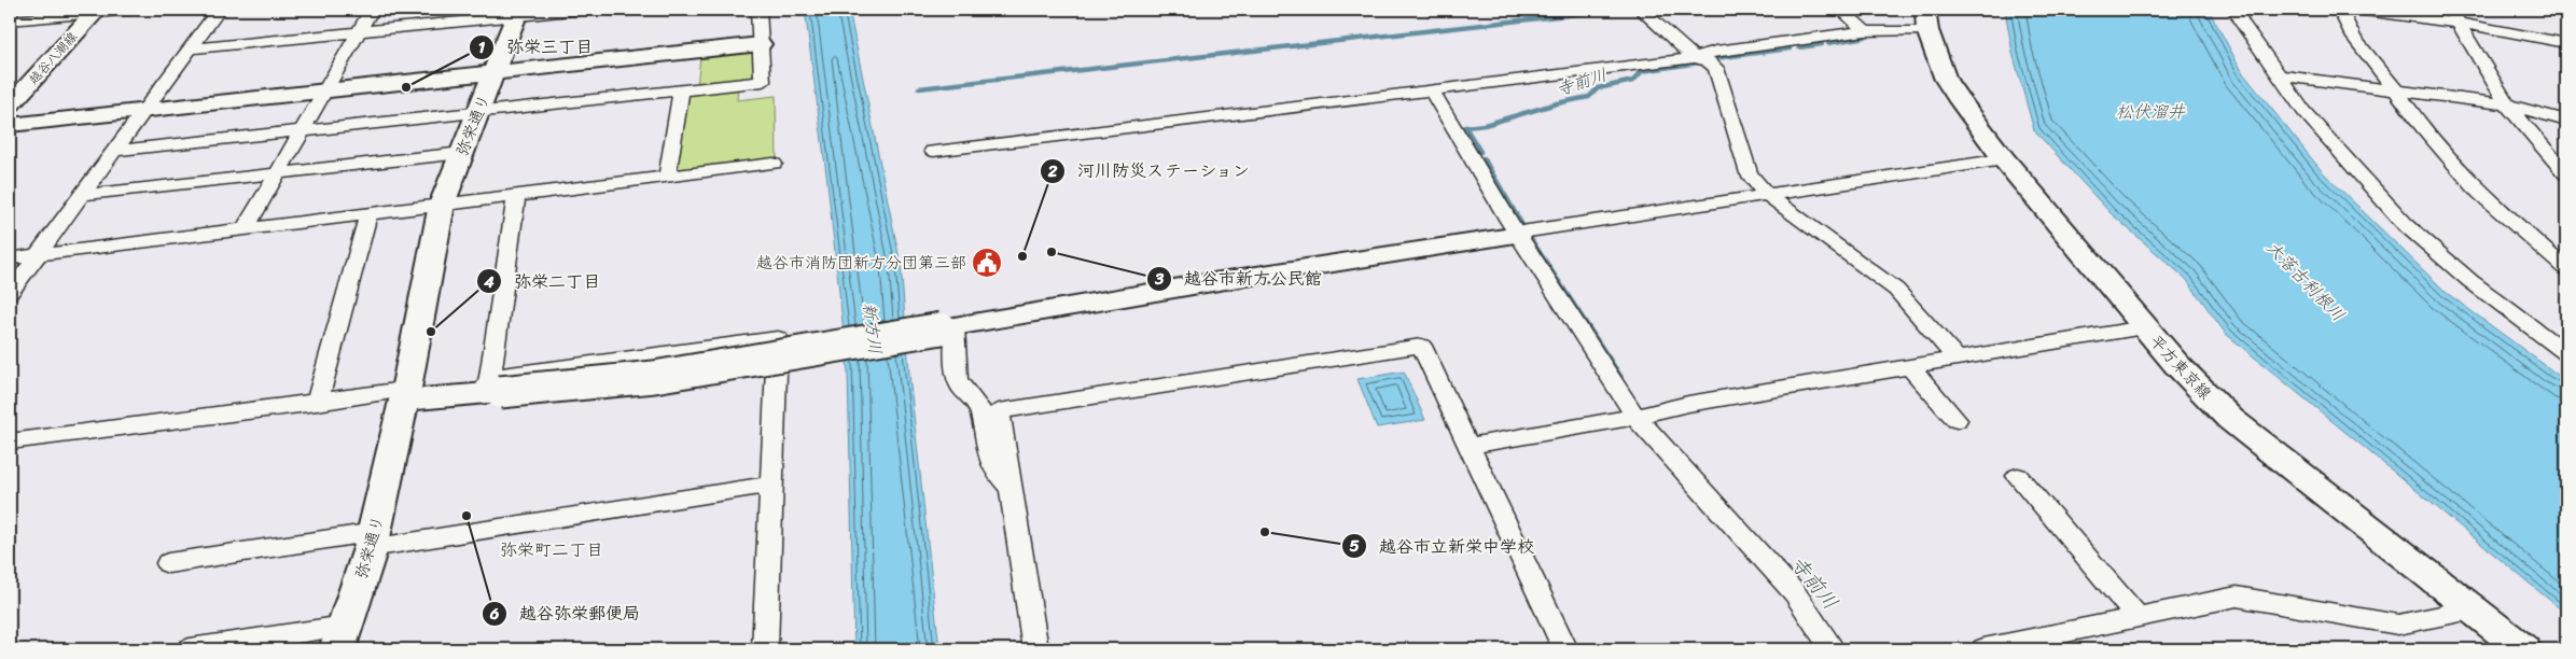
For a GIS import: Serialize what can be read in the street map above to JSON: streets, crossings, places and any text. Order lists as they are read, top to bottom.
{
  "streets": {
    "street": ["越谷八潮線", "弥栄通り", "平方東京線"]
  },
  "districts": ["弥栄町二丁目"],
  "water": [
    "寺前川",
    "松伏溜井",
    "大落古利根川",
    "新方川"
  ],
  "places": {
    "other": [
      "弥栄三丁目",
      "越谷市新方公民館",
      "河川防災ステーション",
      "弥栄二丁目",
      "越谷弥栄郵便局",
      "越谷市立新栄中学校"
    ],
    "public building": ["越谷市消防団新方分団第三部"]
  }
}
